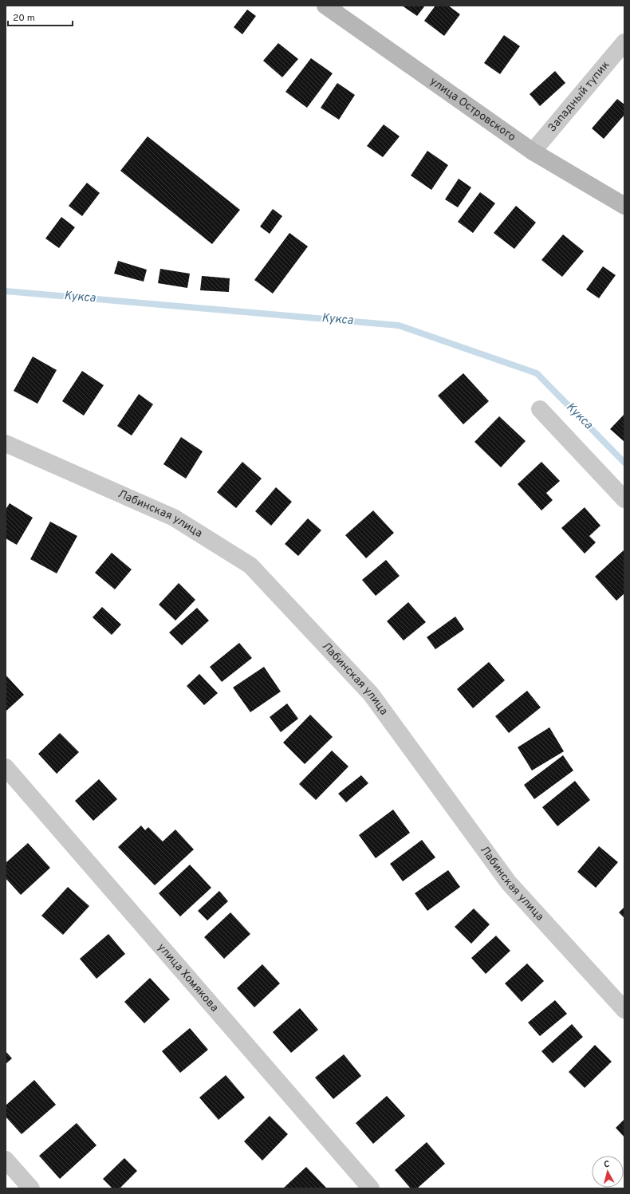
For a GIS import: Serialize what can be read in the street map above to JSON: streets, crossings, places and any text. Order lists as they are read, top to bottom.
{
  "streets": {
    "street": [
      "Западный тупик",
      "улица Островского",
      "Лабинская улица",
      "улица Хомякова"
    ]
  },
  "crossings": [
    ["Западный тупик", "улица Островского"]
  ],
  "water": ["Кукса"],
  "scale_bar": "20 m",
  "north": "top"
}
